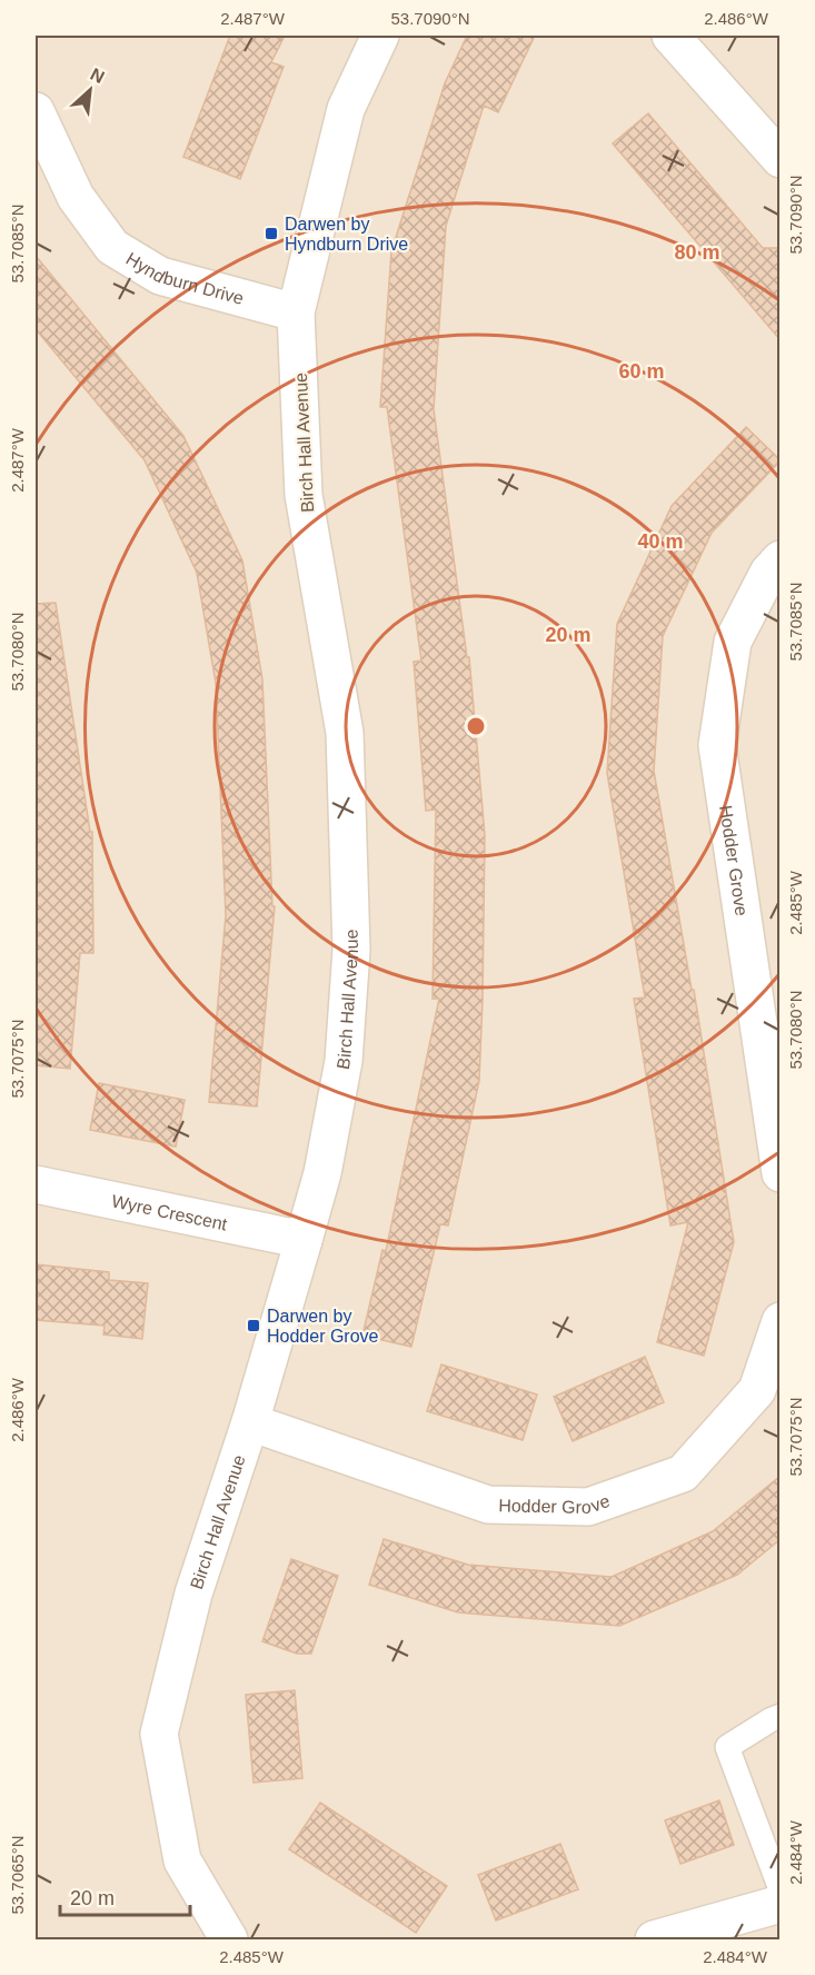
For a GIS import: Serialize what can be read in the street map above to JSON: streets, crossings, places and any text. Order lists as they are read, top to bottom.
{
  "streets": {
    "street": [
      "Hyndburn Drive",
      "Birch Hall Avenue",
      "Hodder Grove",
      "Wyre Crescent"
    ]
  },
  "crossings": [
    ["Hyndburn Drive", "Birch Hall Avenue"],
    ["Birch Hall Avenue", "Hodder Grove"],
    ["Birch Hall Avenue", "Wyre Crescent"]
  ],
  "places": {
    "transit": ["Darwen by Hyndburn Drive", "Darwen by Hodder Grove"]
  },
  "scale_bar": "20 m",
  "north": "top right",
  "coordinates": [
    "2.487°W",
    "53.7090°N",
    "2.486°W",
    "53.7085°N",
    "53.7080°N",
    "2.485°W",
    "53.7075°N",
    "2.484°W",
    "53.7065°N"
  ],
  "rings": [
    "80 m",
    "60 m",
    "40 m",
    "20 m"
  ]
}
